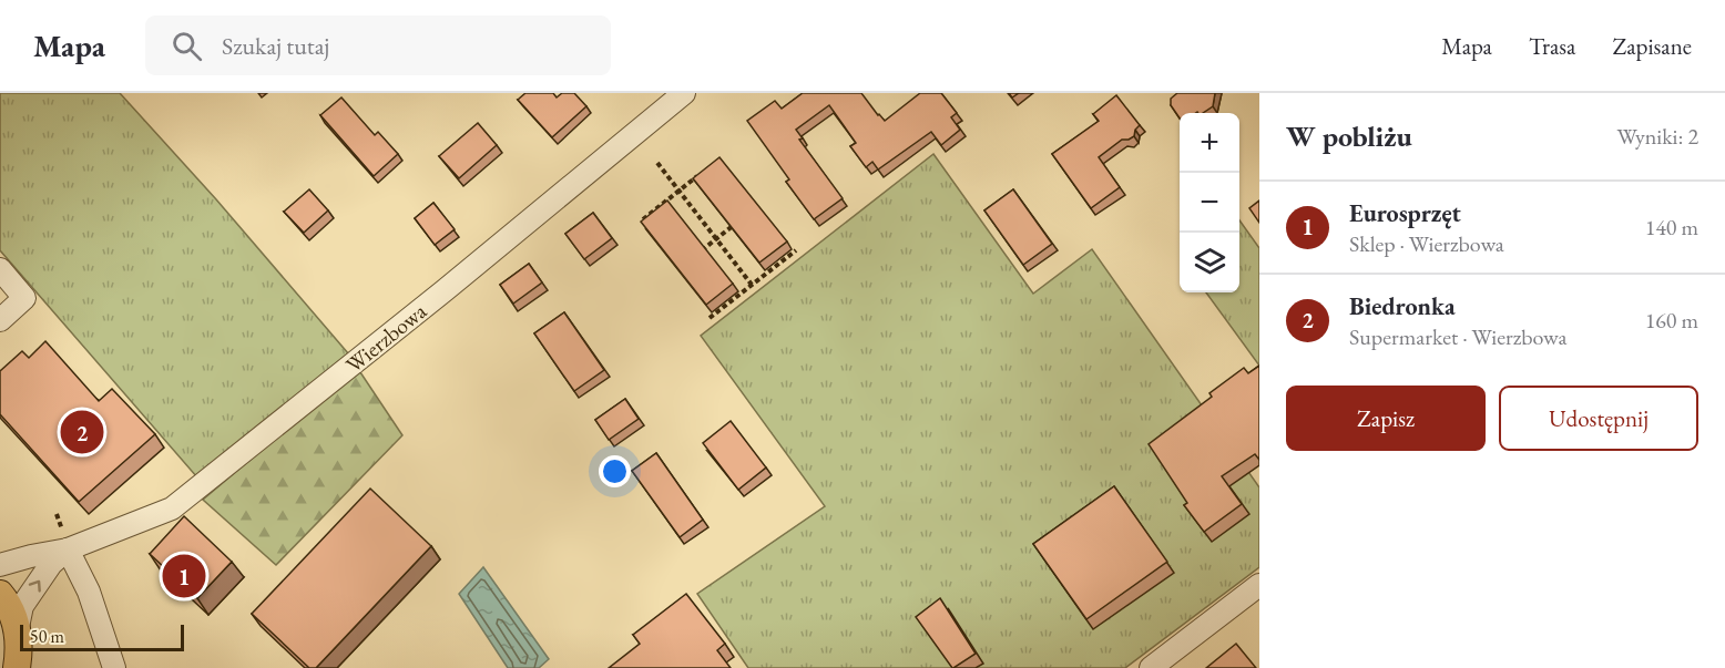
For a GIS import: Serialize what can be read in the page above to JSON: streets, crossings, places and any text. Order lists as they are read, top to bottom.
{
  "streets": {
    "street": ["Wierzbowa"]
  },
  "scale_bar": "50 m",
  "page": {
    "header": "Mapa",
    "search": "Szukaj tutaj",
    "nav": ["Mapa", "Trasa", "Zapisane"],
    "heading": ["W pobliżu", "Wyniki: 2"],
    "map_buttons": ["+", "−"],
    "list": [
      {
        "mark": "1",
        "name": "Eurosprzęt",
        "note": "Sklep · Wierzbowa",
        "value": "140 m"
      },
      {
        "mark": "2",
        "name": "Biedronka",
        "note": "Supermarket · Wierzbowa",
        "value": "160 m"
      }
    ],
    "buttons": ["Zapisz", "Udostępnij"],
    "pins": ["2", "1"],
    "scale": "50 m"
  }
}
